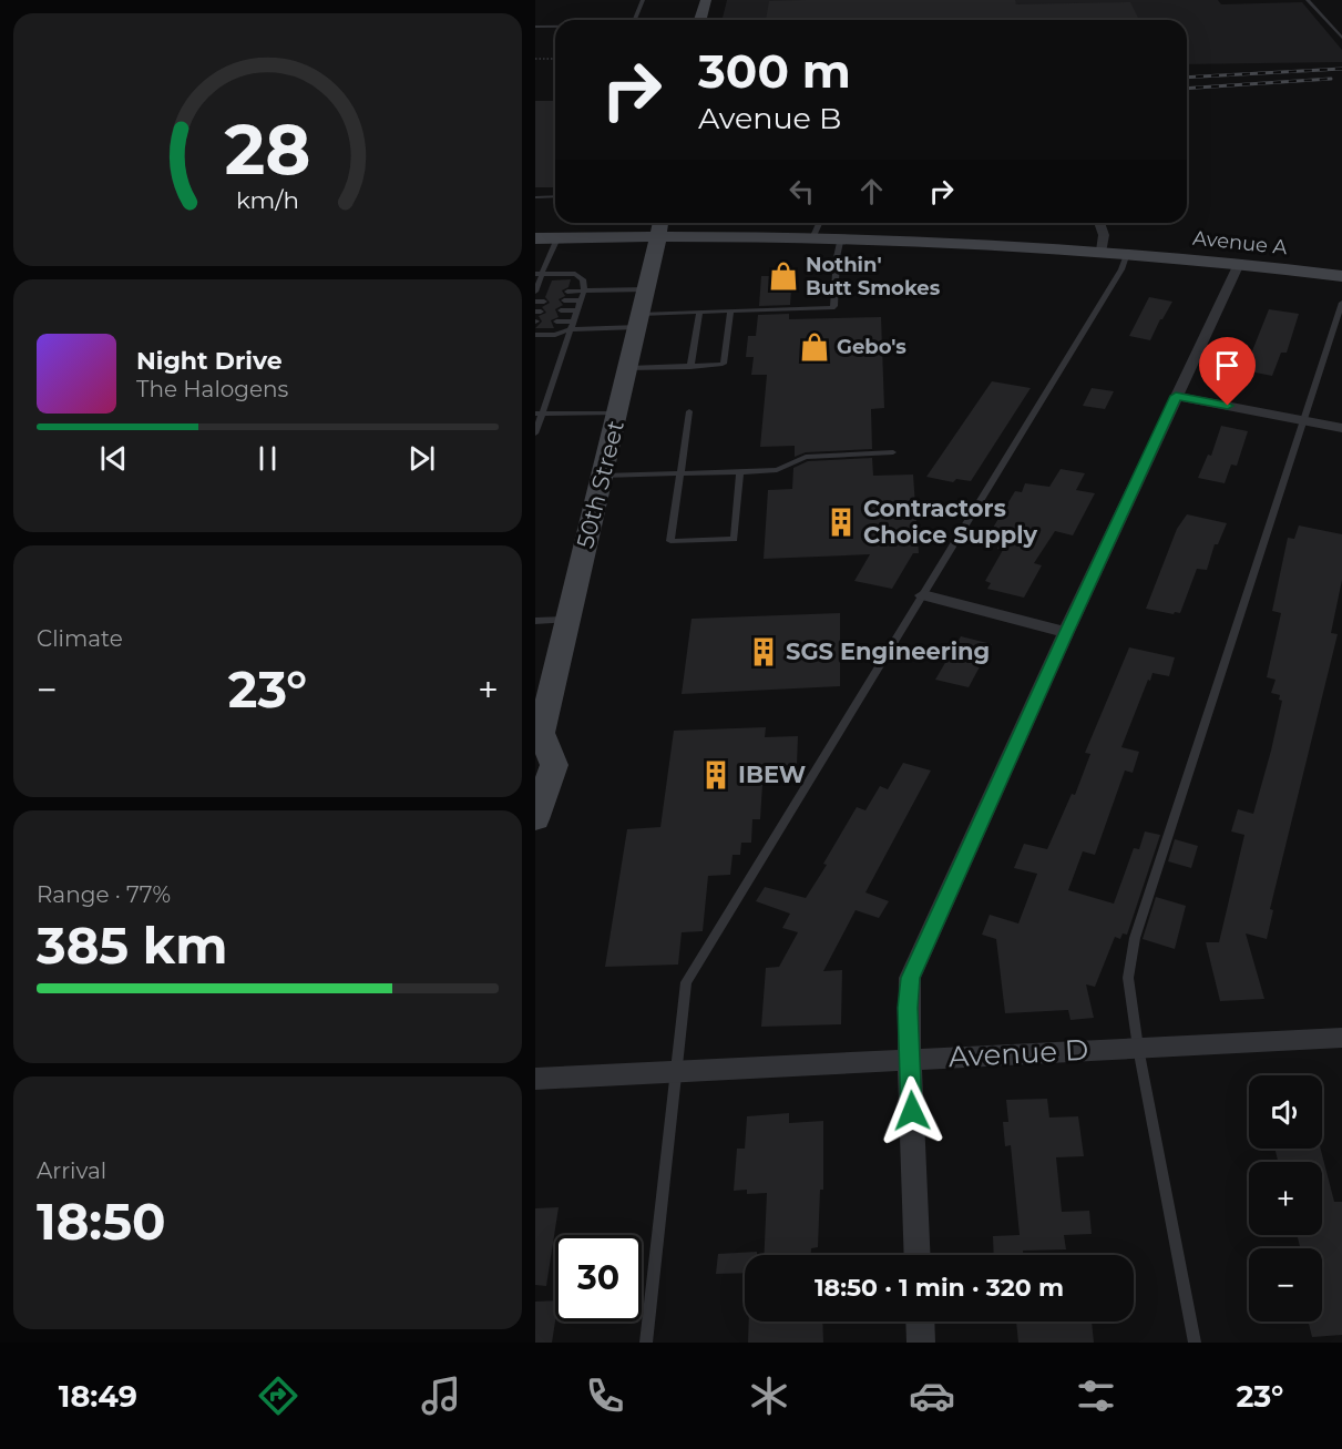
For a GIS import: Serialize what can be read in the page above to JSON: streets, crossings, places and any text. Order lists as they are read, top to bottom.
{
  "streets": {
    "main road": ["Avenue A", "50th Street"],
    "street": ["Avenue D"]
  },
  "crossings": [
    ["Avenue A", "50th Street"]
  ],
  "places": {
    "shop": ["Nothin' Butt Smokes", "Gebo's"],
    "building": ["Contractors Choice Supply", "SGS Engineering", "IBEW"]
  },
  "page": {
    "turn": ["300 m", "Avenue B"],
    "song": ["Night Drive", "The Halogens"],
    "tile": [
      "Climate",
      ["Range · 77%", "385 km"],
      ["Arrival", "18:50"]
    ],
    "heat": ["−", "23°", "+"],
    "map_buttons": ["+", "−"],
    "limit": "30",
    "trip": "18:50 · 1 min · 320 m",
    "tabs": ["18:49", "23°"],
    "gauge": ["28", "km/h"]
  }
}
